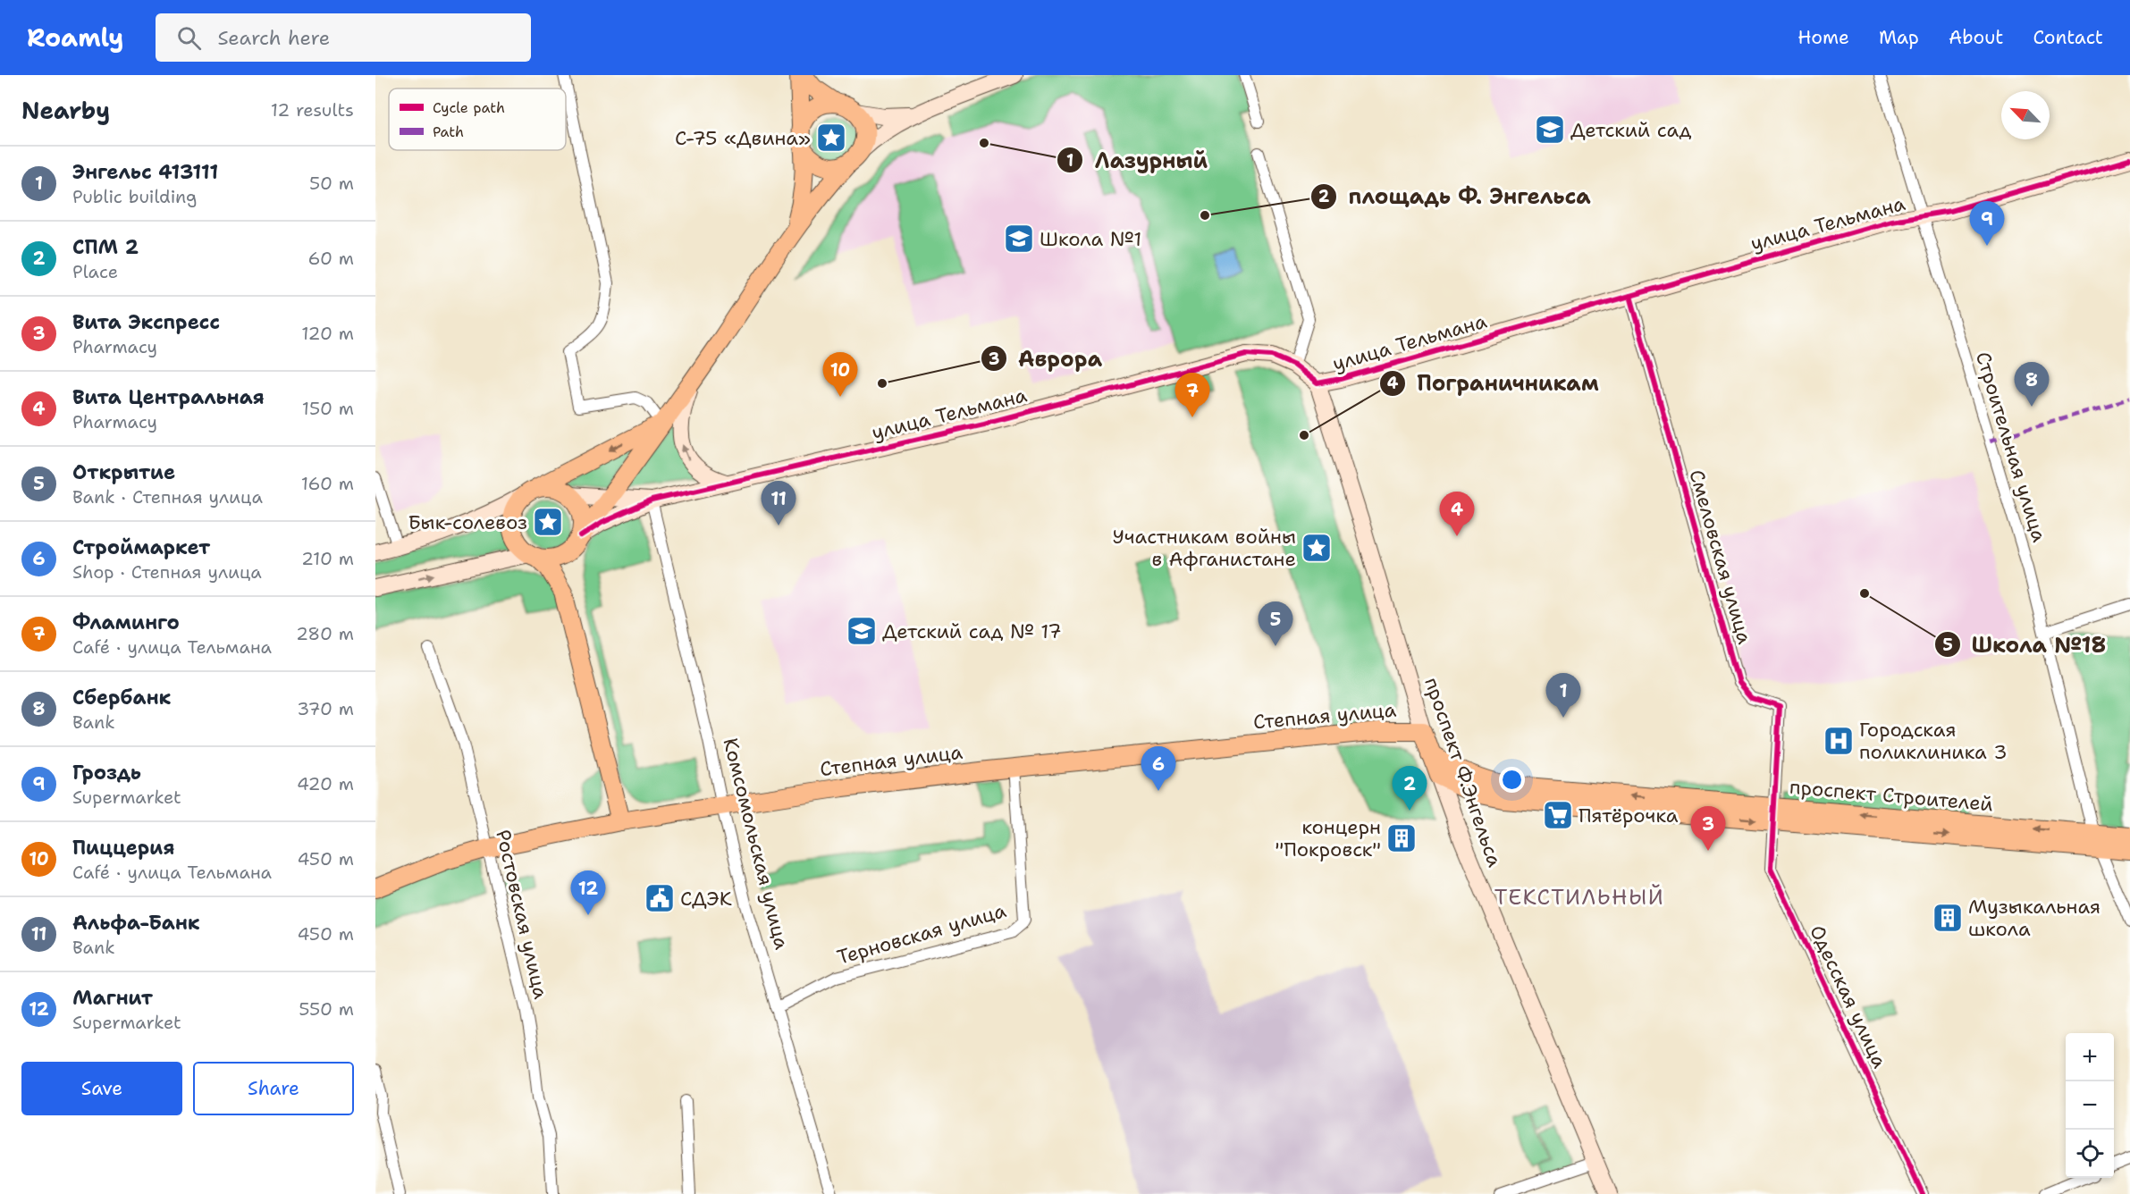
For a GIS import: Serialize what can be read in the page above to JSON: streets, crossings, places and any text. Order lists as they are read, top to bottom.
{
  "streets": {
    "main road": [
      "улица Тельмана",
      "Степная улица",
      "проспект Ф.Энгельса",
      "проспект Строителей"
    ],
    "street": [
      "Строительная улица",
      "Смеловская улица",
      "Комсомольская улица",
      "Ростовская улица",
      "Терновская улица",
      "Одесская улица"
    ]
  },
  "crossings": [
    ["улица Тельмана", "Строительная улица"],
    ["улица Тельмана", "Смеловская улица"],
    ["улица Тельмана", "проспект Ф.Энгельса"],
    ["улица Тельмана", "Комсомольская улица"],
    ["Строительная улица", "проспект Строителей"],
    ["Смеловская улица", "проспект Строителей"],
    ["Смеловская улица", "Одесская улица"],
    ["Степная улица", "проспект Ф.Энгельса"],
    ["Степная улица", "Комсомольская улица"],
    ["Степная улица", "Ростовская улица"],
    ["Степная улица", "Терновская улица"],
    ["проспект Ф.Энгельса", "проспект Строителей"],
    ["проспект Строителей", "Одесская улица"],
    ["Комсомольская улица", "Терновская улица"]
  ],
  "districts": ["ТЕКСТИЛЬНЫЙ"],
  "places": {
    "school or university": ["Детский сад", "Школа №1", "Детский сад № 17"],
    "place": ["С-75 «Двина»", "Бык-солевоз", "Участникам войны в Афганистане"],
    "other": [
      "Лазурный",
      "площадь Ф. Энгельса",
      "Аврора",
      "Пограничникам",
      "Школа №18"
    ],
    "hospital": ["Городская поликлиника 3"],
    "supermarket": ["Пятёрочка"],
    "building": ["концерн \"Покровск\"", "Музыкальная школа"],
    "public building": ["СДЭК"]
  },
  "legend": ["Cycle path", "Path"],
  "north": "top left",
  "page": {
    "header": "Roamly",
    "search": "Search here",
    "nav": [
      "Home",
      "Map",
      "About",
      "Contact"
    ],
    "heading": ["Nearby", "12 results"],
    "list": [
      {
        "mark": "1",
        "name": "Энгельс 413111",
        "note": "Public building",
        "value": "50 m"
      },
      {
        "mark": "2",
        "name": "СПМ 2",
        "note": "Place",
        "value": "60 m"
      },
      {
        "mark": "3",
        "name": "Вита Экспресс",
        "note": "Pharmacy",
        "value": "120 m"
      },
      {
        "mark": "4",
        "name": "Вита Центральная",
        "note": "Pharmacy",
        "value": "150 m"
      },
      {
        "mark": "5",
        "name": "Открытие",
        "note": "Bank · Степная улица",
        "value": "160 m"
      },
      {
        "mark": "6",
        "name": "Строймаркет",
        "note": "Shop · Степная улица",
        "value": "210 m"
      },
      {
        "mark": "7",
        "name": "Фламинго",
        "note": "Café · улица Тельмана",
        "value": "280 m"
      },
      {
        "mark": "8",
        "name": "Сбербанк",
        "note": "Bank",
        "value": "370 m"
      },
      {
        "mark": "9",
        "name": "Гроздь",
        "note": "Supermarket",
        "value": "420 m"
      },
      {
        "mark": "10",
        "name": "Пиццерия",
        "note": "Café · улица Тельмана",
        "value": "450 m"
      },
      {
        "mark": "11",
        "name": "Альфа-Банк",
        "note": "Bank",
        "value": "450 m"
      },
      {
        "mark": "12",
        "name": "Магнит",
        "note": "Supermarket",
        "value": "550 m"
      }
    ],
    "pins": [
      "9",
      "10",
      "8",
      "7",
      "11",
      "4",
      "5",
      "1",
      "6",
      "2",
      "3",
      "12"
    ],
    "map_buttons": ["+", "−"],
    "buttons": ["Save", "Share"]
  }
}
